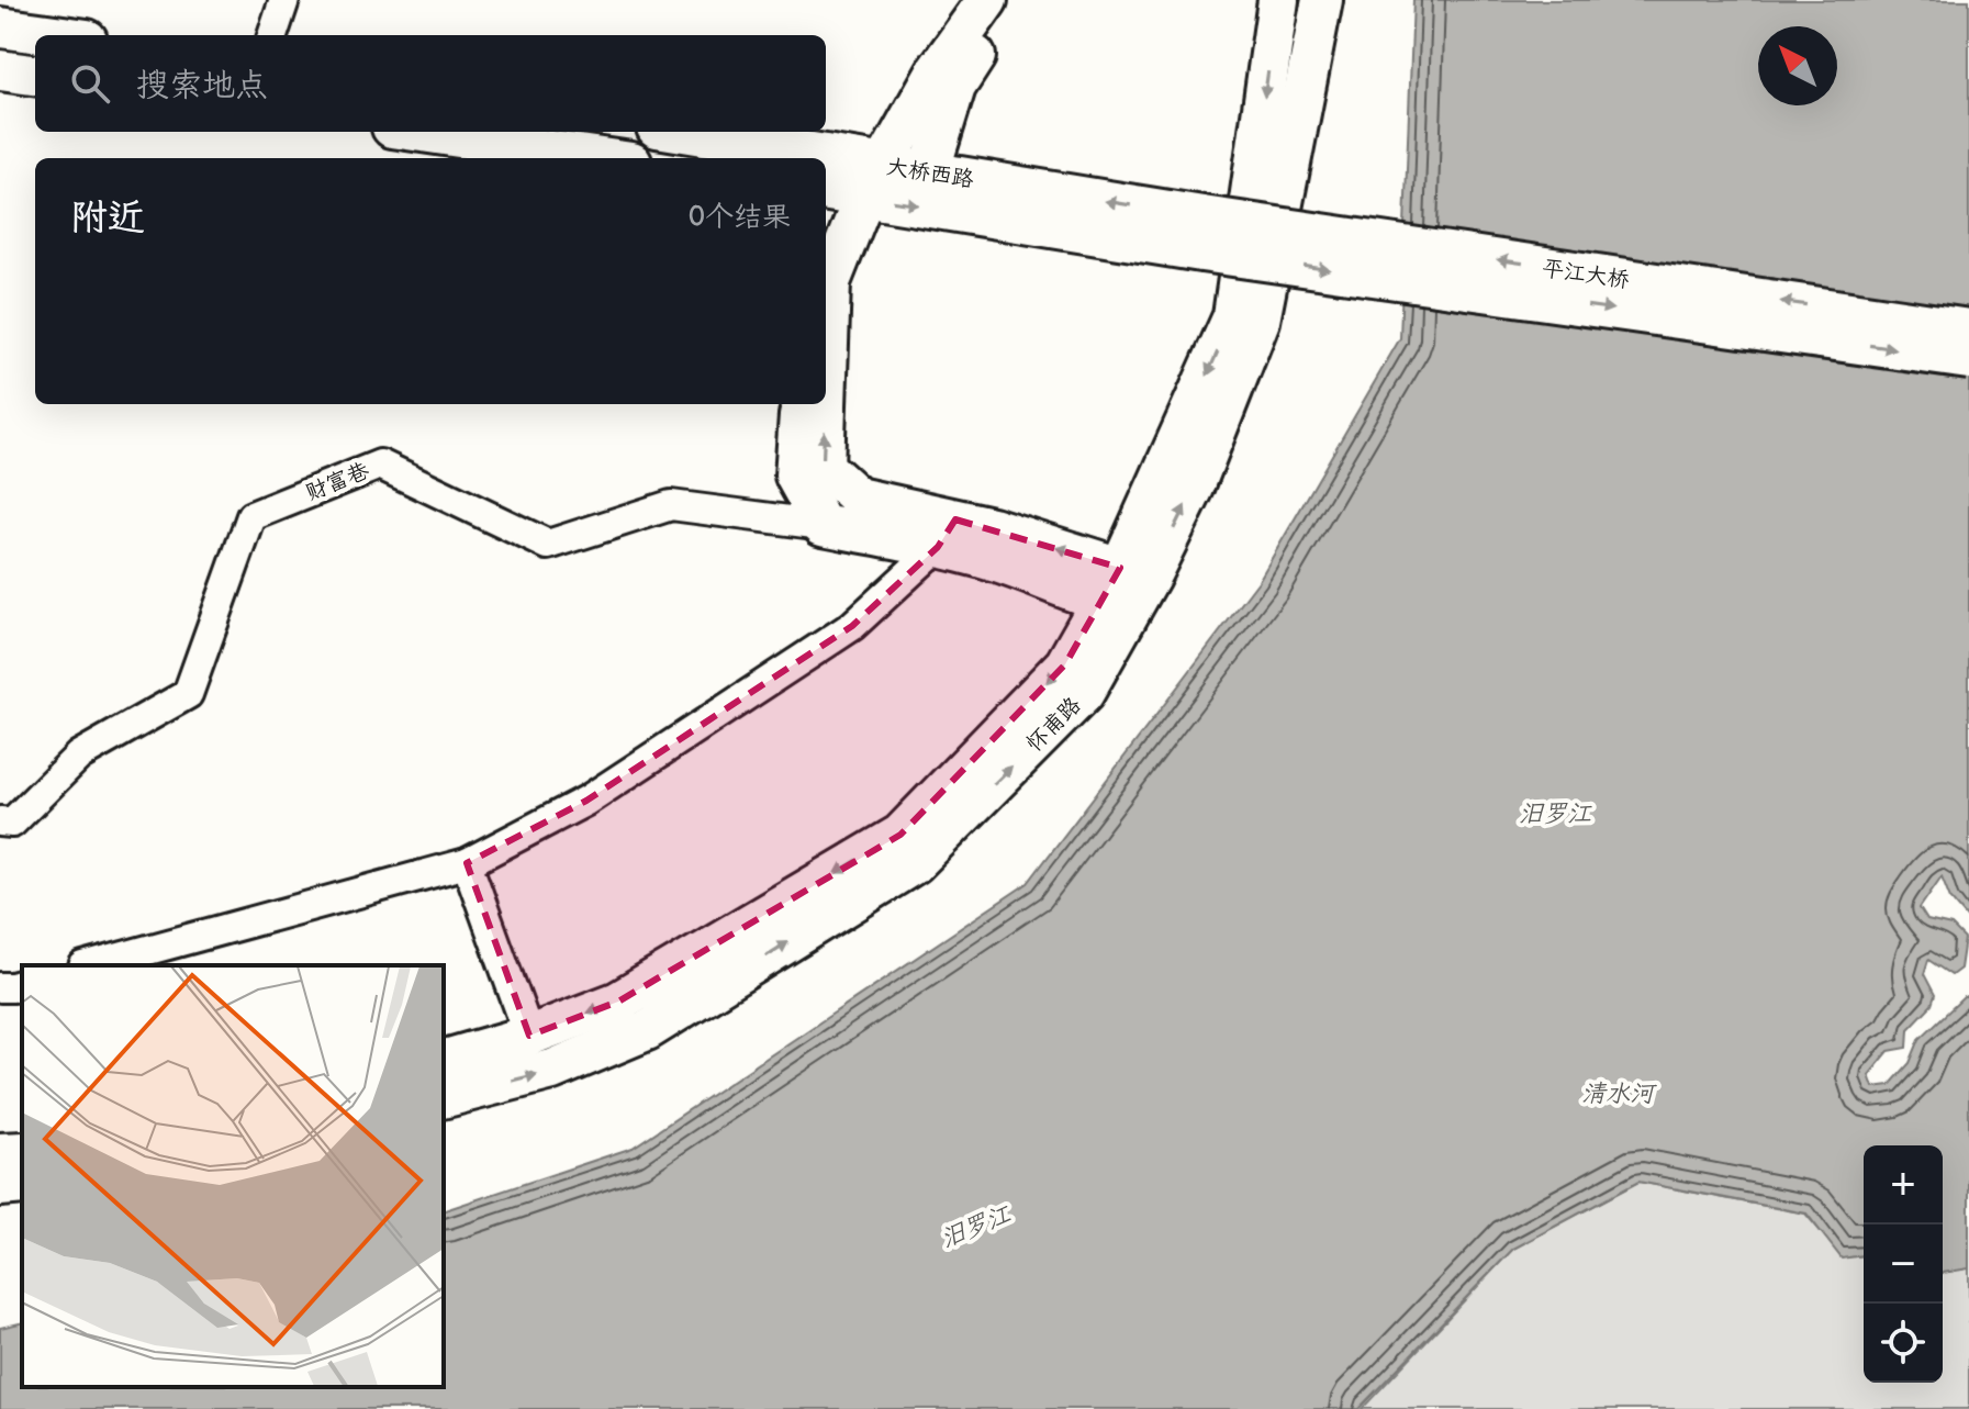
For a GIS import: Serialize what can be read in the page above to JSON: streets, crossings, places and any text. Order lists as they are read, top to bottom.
{
  "streets": {
    "main road": ["大桥西路", "平江大桥", "怀甫路"],
    "street": ["财富巷"]
  },
  "crossings": [
    ["大桥西路", "平江大桥"]
  ],
  "water": ["汨罗江", "清水河"],
  "north": "top left",
  "page": {
    "search": "搜索地点",
    "heading": ["附近", "0个结果"],
    "map_buttons": ["+", "−"]
  }
}
